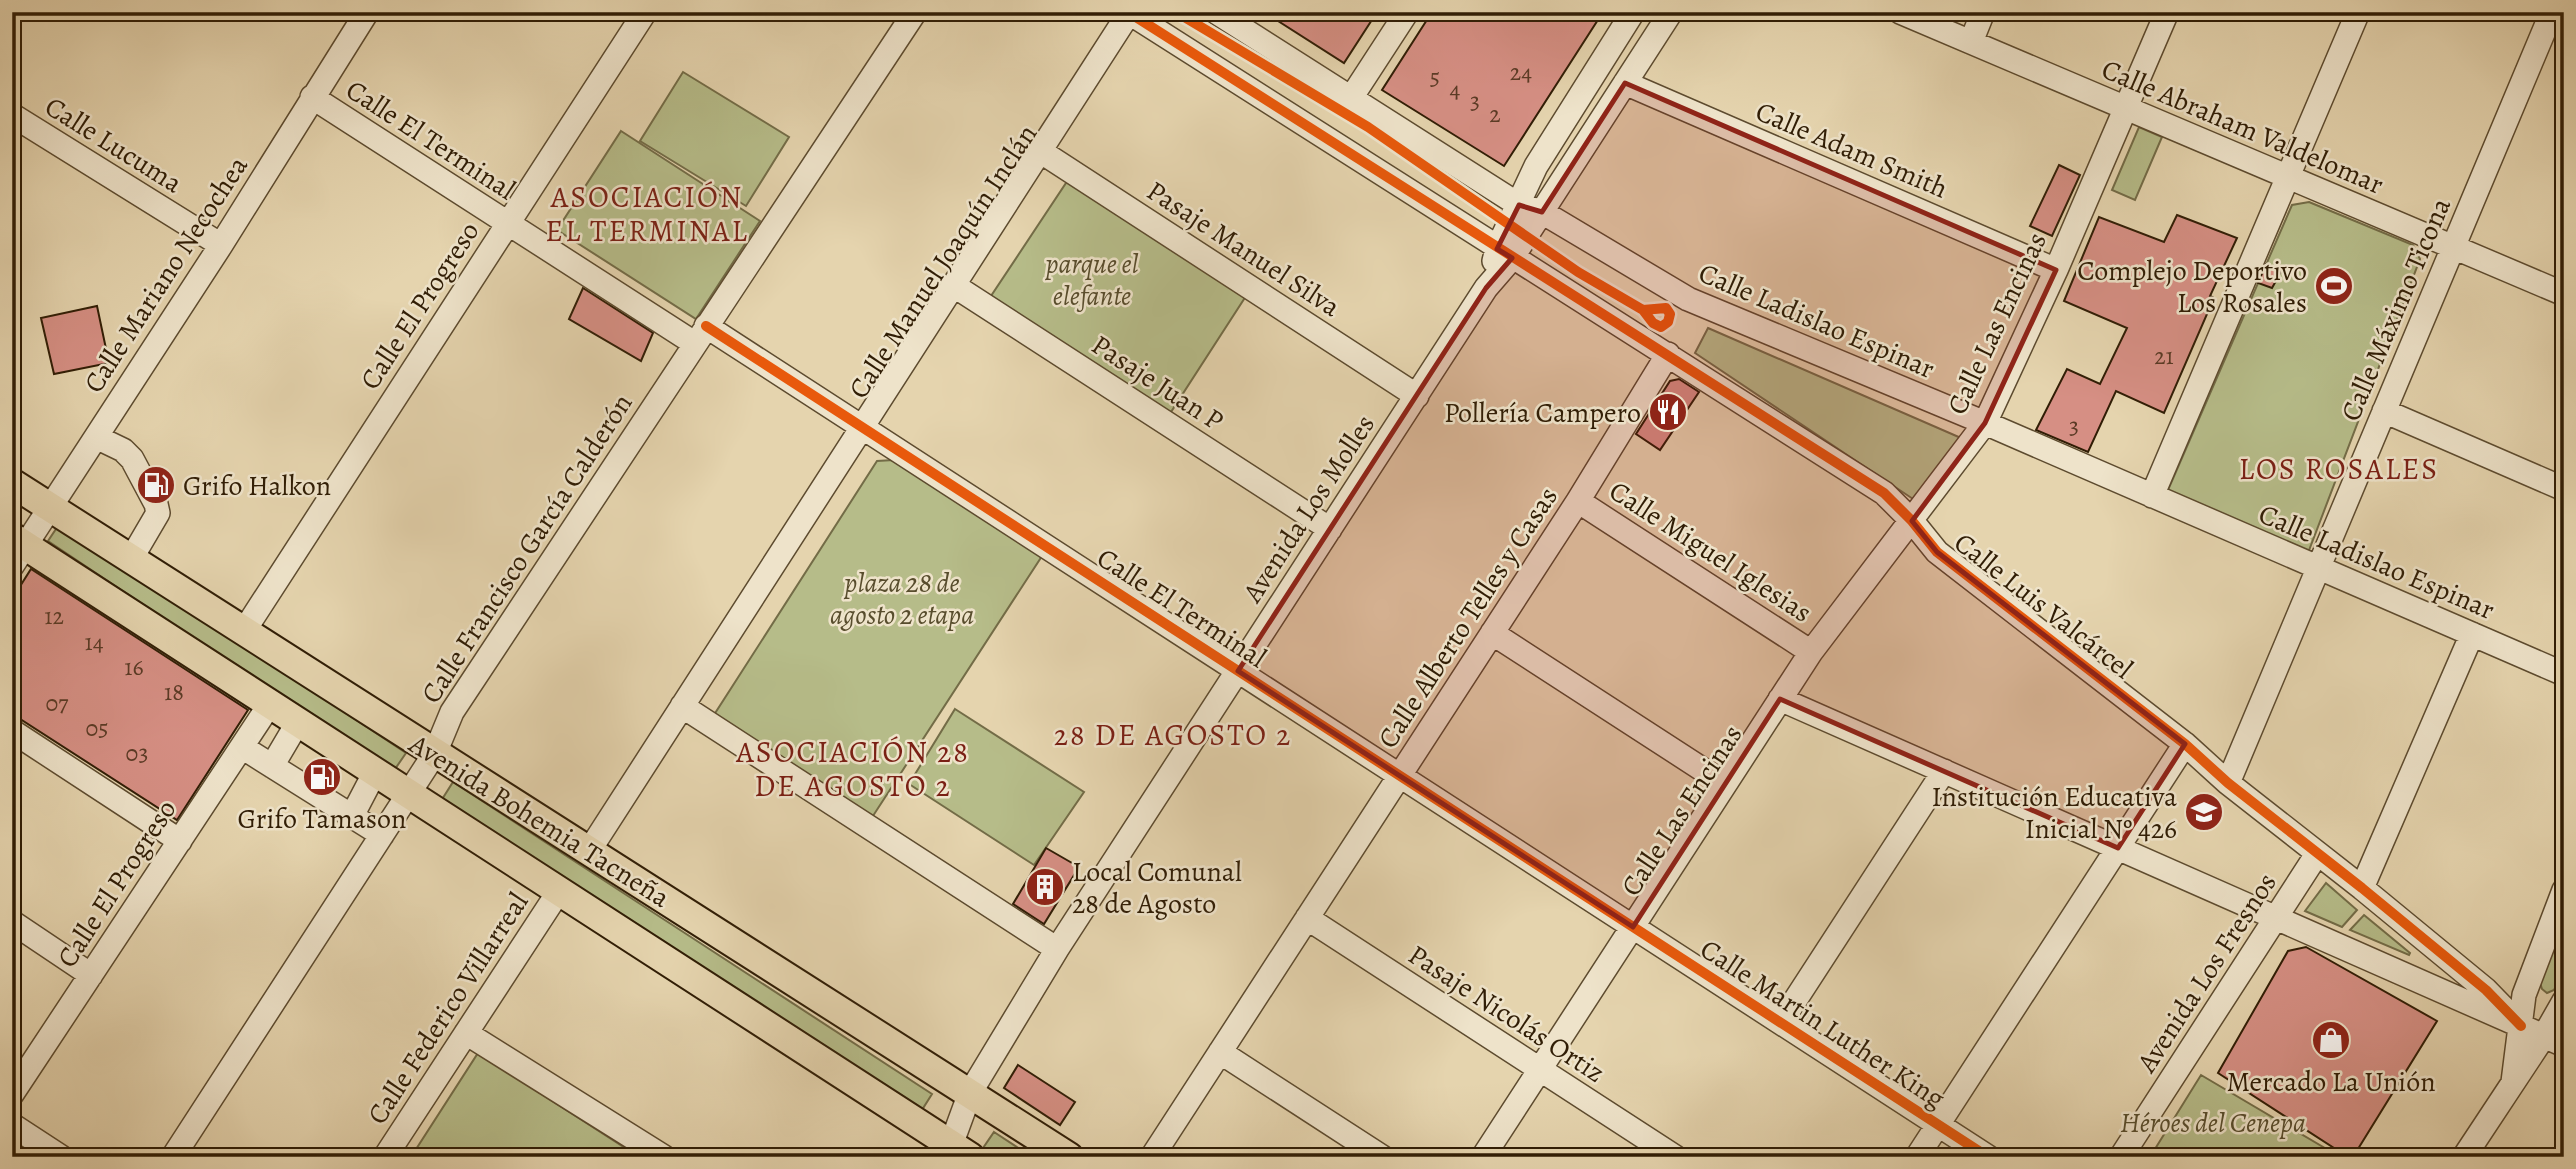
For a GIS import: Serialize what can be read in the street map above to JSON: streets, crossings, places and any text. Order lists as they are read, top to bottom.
{
  "streets": {
    "main road": ["Avenida Bohemia Tacneña"],
    "street": [
      "Calle Abraham Valdelomar",
      "Calle El Terminal",
      "Calle Lucuma",
      "Calle Adam Smith",
      "Pasaje Manuel Silva",
      "Calle Manuel Joaquín Inclán",
      "Calle Mariano Necochea",
      "Calle El Progreso",
      "Calle Máximo Ticona",
      "Calle Ladislao Espinar",
      "Calle Las Encinas",
      "Pasaje Juan P",
      "Avenida Los Molles",
      "Calle Francisco García Calderón",
      "Calle Miguel Iglesias",
      "Calle Luis Valcárcel",
      "Calle Alberto Telles y Casas",
      "Avenida Los Fresnos",
      "Calle Federico Villarreal",
      "Pasaje Nicolás Ortiz",
      "Calle Martin Luther King"
    ]
  },
  "crossings": [
    ["Calle Abraham Valdelomar", "Calle Máximo Ticona"],
    ["Calle Abraham Valdelomar", "Calle Las Encinas"],
    ["Calle El Terminal", "Calle Manuel Joaquín Inclán"],
    ["Calle El Terminal", "Calle Mariano Necochea"],
    ["Calle El Terminal", "Calle El Progreso"],
    ["Calle El Terminal", "Calle Las Encinas"],
    ["Calle El Terminal", "Avenida Los Molles"],
    ["Calle El Terminal", "Calle Francisco García Calderón"],
    ["Calle El Terminal", "Calle Alberto Telles y Casas"],
    ["Calle El Terminal", "Calle Martin Luther King"],
    ["Calle Lucuma", "Calle Mariano Necochea"],
    ["Calle Adam Smith", "Calle Las Encinas"],
    ["Calle Adam Smith", "Avenida Los Molles"],
    ["Pasaje Manuel Silva", "Calle Manuel Joaquín Inclán"],
    ["Pasaje Manuel Silva", "Avenida Los Molles"],
    ["Calle Manuel Joaquín Inclán", "Pasaje Juan P"],
    ["Calle Manuel Joaquín Inclán", "Calle Luis Valcárcel"],
    ["Calle Manuel Joaquín Inclán", "Avenida Bohemia Tacneña"],
    ["Calle Mariano Necochea", "Avenida Bohemia Tacneña"],
    ["Calle El Progreso", "Avenida Bohemia Tacneña"],
    ["Calle Máximo Ticona", "Calle Ladislao Espinar"],
    ["Calle Máximo Ticona", "Calle Luis Valcárcel"],
    ["Calle Ladislao Espinar", "Calle Las Encinas"],
    ["Calle Ladislao Espinar", "Avenida Los Molles"],
    ["Calle Las Encinas", "Calle Miguel Iglesias"],
    ["Calle Las Encinas", "Calle Luis Valcárcel"],
    ["Calle Las Encinas", "Pasaje Nicolás Ortiz"],
    ["Calle Las Encinas", "Calle Martin Luther King"],
    ["Pasaje Juan P", "Avenida Los Molles"],
    ["Avenida Los Molles", "Calle Luis Valcárcel"],
    ["Avenida Los Molles", "Avenida Bohemia Tacneña"],
    ["Calle Francisco García Calderón", "Avenida Bohemia Tacneña"],
    ["Calle Miguel Iglesias", "Calle Alberto Telles y Casas"],
    ["Calle Luis Valcárcel", "Calle Alberto Telles y Casas"],
    ["Calle Luis Valcárcel", "Avenida Los Fresnos"],
    ["Calle Alberto Telles y Casas", "Pasaje Nicolás Ortiz"],
    ["Avenida Bohemia Tacneña", "Calle Federico Villarreal"]
  ],
  "districts": [
    "ASOCIACIÓN EL TERMINAL",
    "LOS ROSALES",
    "28 DE AGOSTO 2",
    "ASOCIACIÓN 28 DE AGOSTO 2"
  ],
  "parks": ["parque el elefante", "plaza 28 de agosto 2 etapa", "Héroes del Cenepa"],
  "places": {
    "sports": ["Complejo Deportivo Los Rosales"],
    "restaurant": ["Pollería Campero"],
    "fuel station": ["Grifo Halkon", "Grifo Tamason"],
    "school or university": ["Institución Educativa Inicial Nº 426"],
    "building": ["Local Comunal 28 de Agosto"],
    "shop": ["Mercado La Unión"]
  },
  "house_numbers": [
    "24",
    "5",
    "4",
    "3",
    "2",
    "21",
    "3",
    "12",
    "14",
    "16",
    "18",
    "07",
    "05",
    "03"
  ]
}
